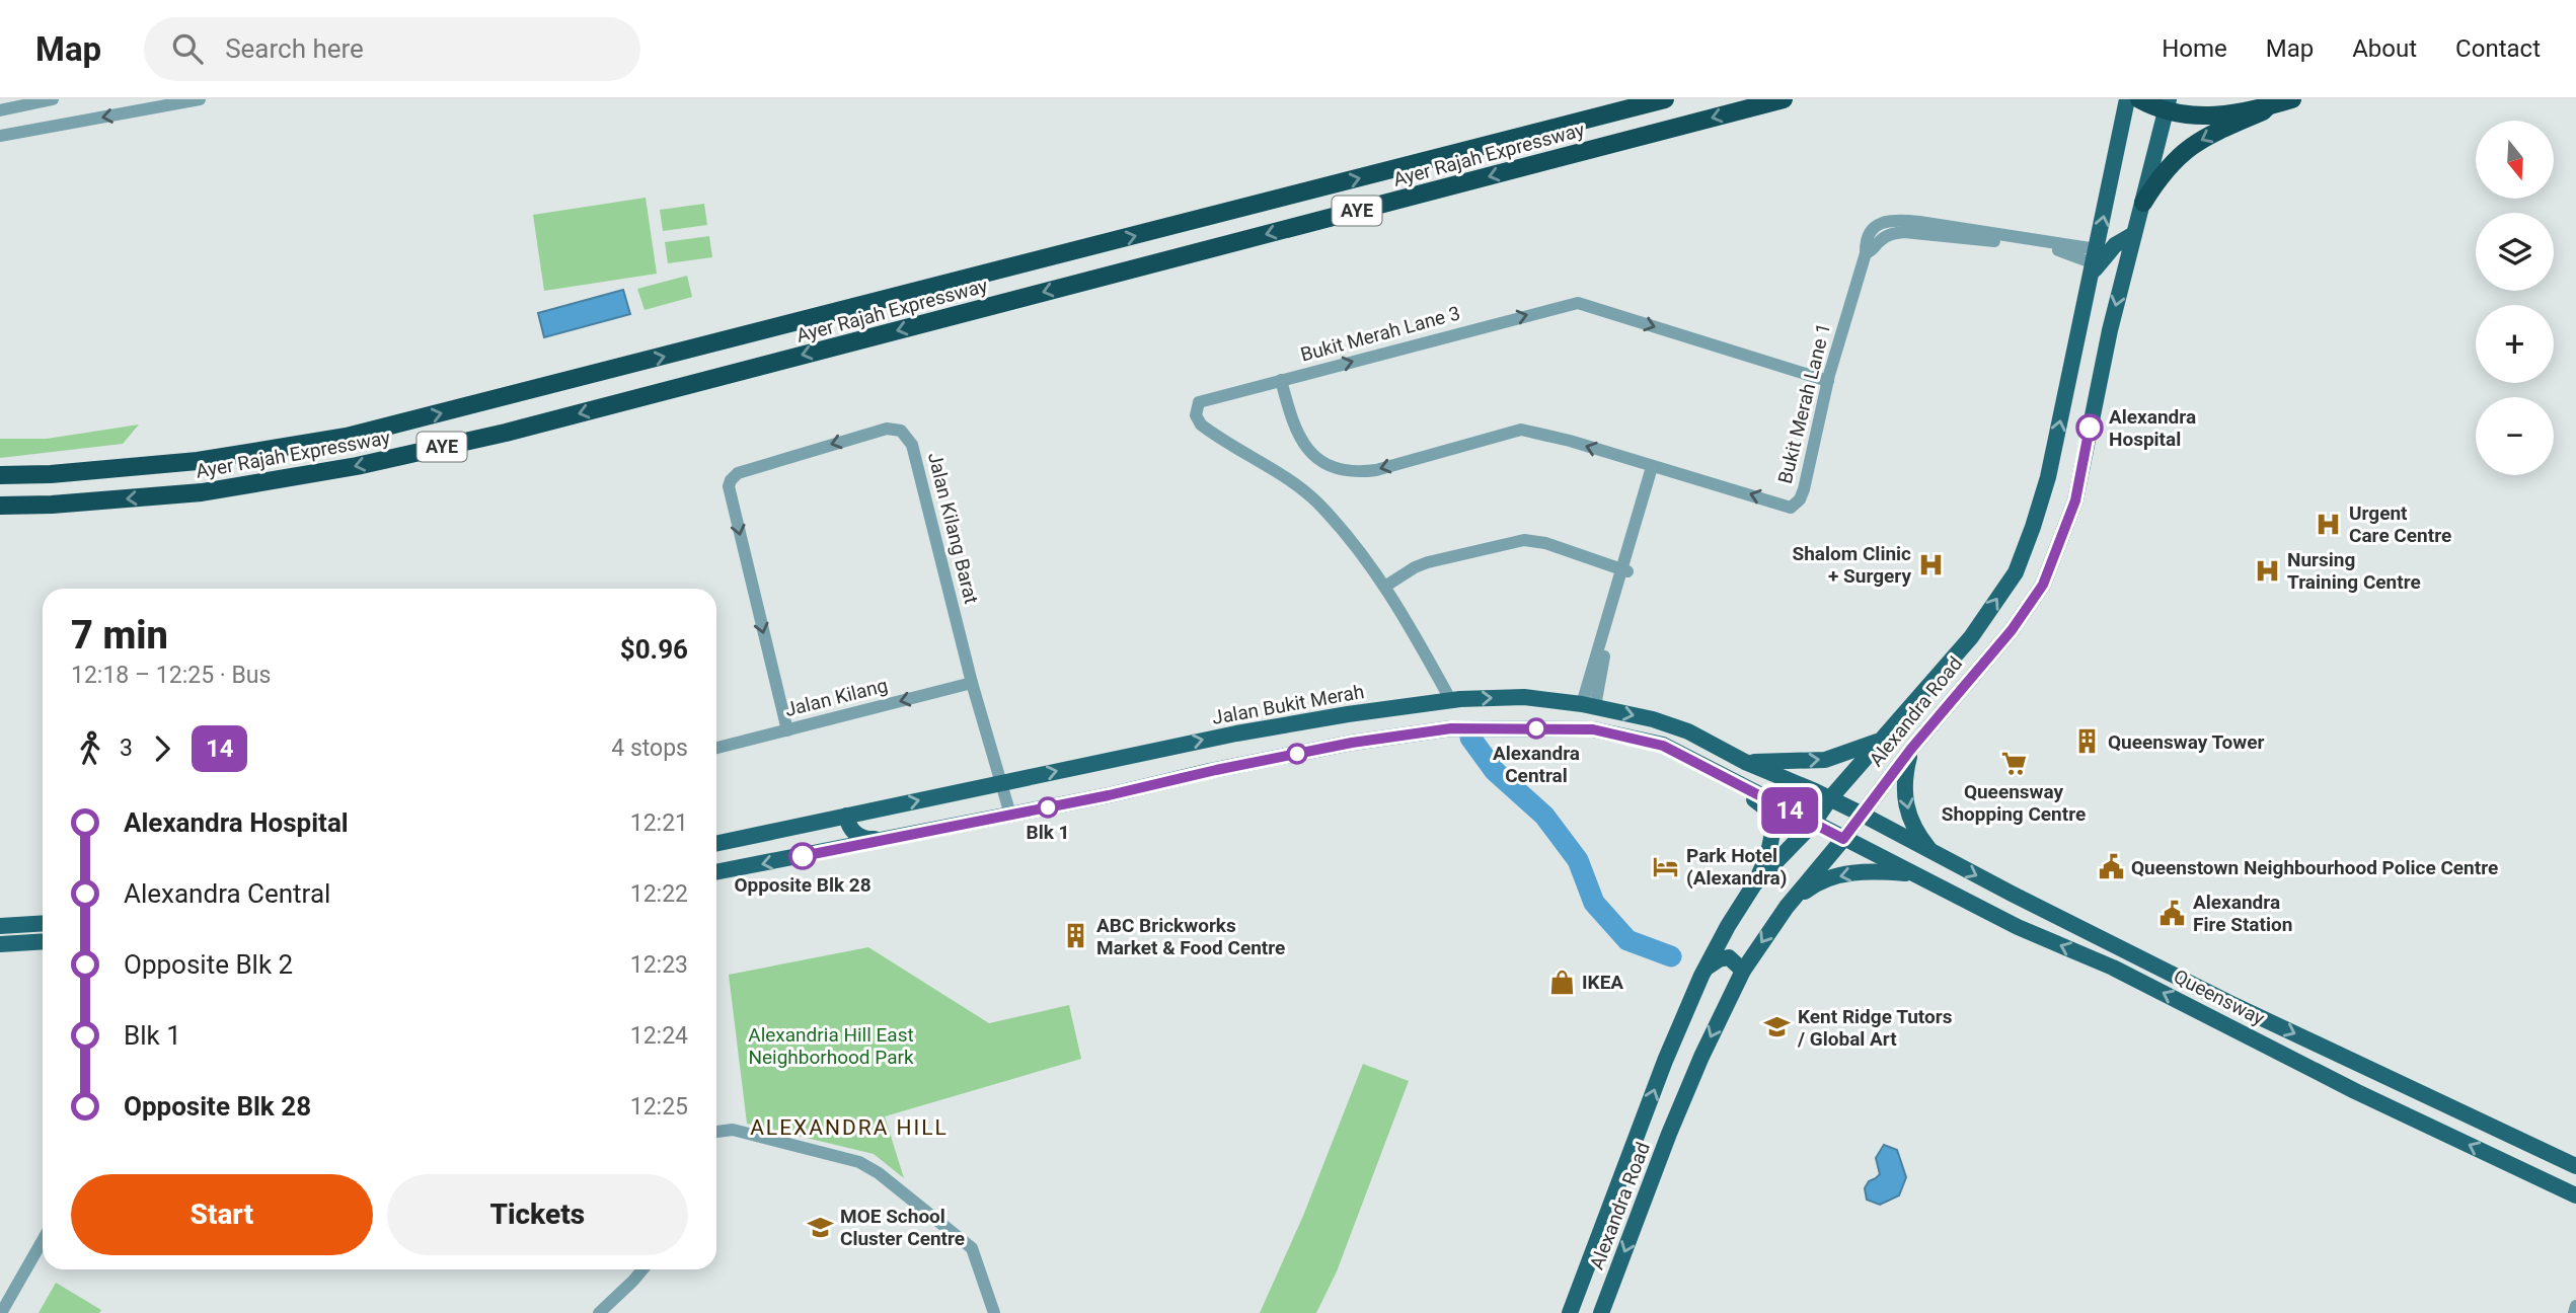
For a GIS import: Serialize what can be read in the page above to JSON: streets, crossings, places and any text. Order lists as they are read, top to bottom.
{
  "streets": {
    "highway": ["Ayer Rajah Expressway", "AYE"],
    "main road": ["Jalan Bukit Merah", "Alexandra Road", "Queensway"],
    "street": [
      "Bukit Merah Lane 3",
      "Bukit Merah Lane 1",
      "Jalan Kilang Barat",
      "Jalan Kilang"
    ]
  },
  "crossings": [
    ["Bukit Merah Lane 3", "Bukit Merah Lane 1"],
    ["Bukit Merah Lane 1", "Alexandra Road"],
    ["Jalan Kilang Barat", "Jalan Kilang"],
    ["Jalan Kilang Barat", "Jalan Bukit Merah"],
    ["Jalan Bukit Merah", "Alexandra Road"],
    ["Jalan Bukit Merah", "Queensway"],
    ["Alexandra Road", "Queensway"]
  ],
  "one_way": ["Jalan Kilang"],
  "districts": ["ALEXANDRA HILL"],
  "parks": ["Alexandria Hill East Neighborhood Park"],
  "places": {
    "other": [
      "Alexandra Hospital",
      "Alexandra Central",
      "Blk 1",
      "Opposite Blk 28"
    ],
    "hospital": ["Urgent Care Centre", "Shalom Clinic + Surgery", "Nursing Training Centre"],
    "building": ["Queensway Tower", "ABC Brickworks Market & Food Centre"],
    "supermarket": ["Queensway Shopping Centre"],
    "hotel": ["Park Hotel (Alexandra)"],
    "public building": ["Queenstown Neighbourhood Police Centre", "Alexandra Fire Station"],
    "shop": ["IKEA"],
    "school or university": ["Kent Ridge Tutors / Global Art", "MOE School Cluster Centre"]
  },
  "lines": ["bus line 14"],
  "north": "bottom",
  "page": {
    "header": "Map",
    "search": "Search here",
    "nav": [
      "Home",
      "Map",
      "About",
      "Contact"
    ],
    "on_map": "14",
    "map_buttons": ["+", "−"],
    "heading": ["7 min", "12:18 – 12:25 · Bus", "$0.96"],
    "legs": ["3", "14", "4 stops"],
    "list": [
      {
        "name": "Alexandra Hospital",
        "value": "12:21"
      },
      {
        "name": "Alexandra Central",
        "value": "12:22"
      },
      {
        "name": "Opposite Blk 2",
        "value": "12:23"
      },
      {
        "name": "Blk 1",
        "value": "12:24"
      },
      {
        "name": "Opposite Blk 28",
        "value": "12:25"
      }
    ],
    "buttons": ["Start", "Tickets"]
  }
}
